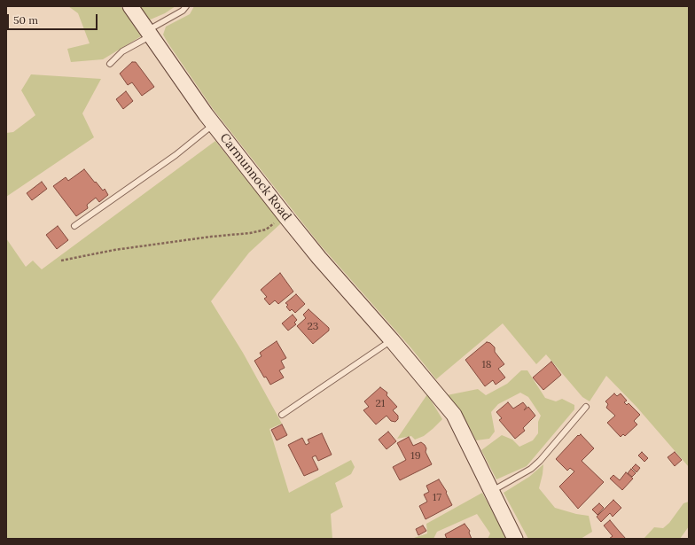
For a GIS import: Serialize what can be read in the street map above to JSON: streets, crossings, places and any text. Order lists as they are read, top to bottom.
{
  "streets": {
    "main road": ["Carmunnock Road"]
  },
  "house_numbers": [
    "23",
    "18",
    "21",
    "19",
    "17"
  ],
  "scale_bar": "50 m"
}
